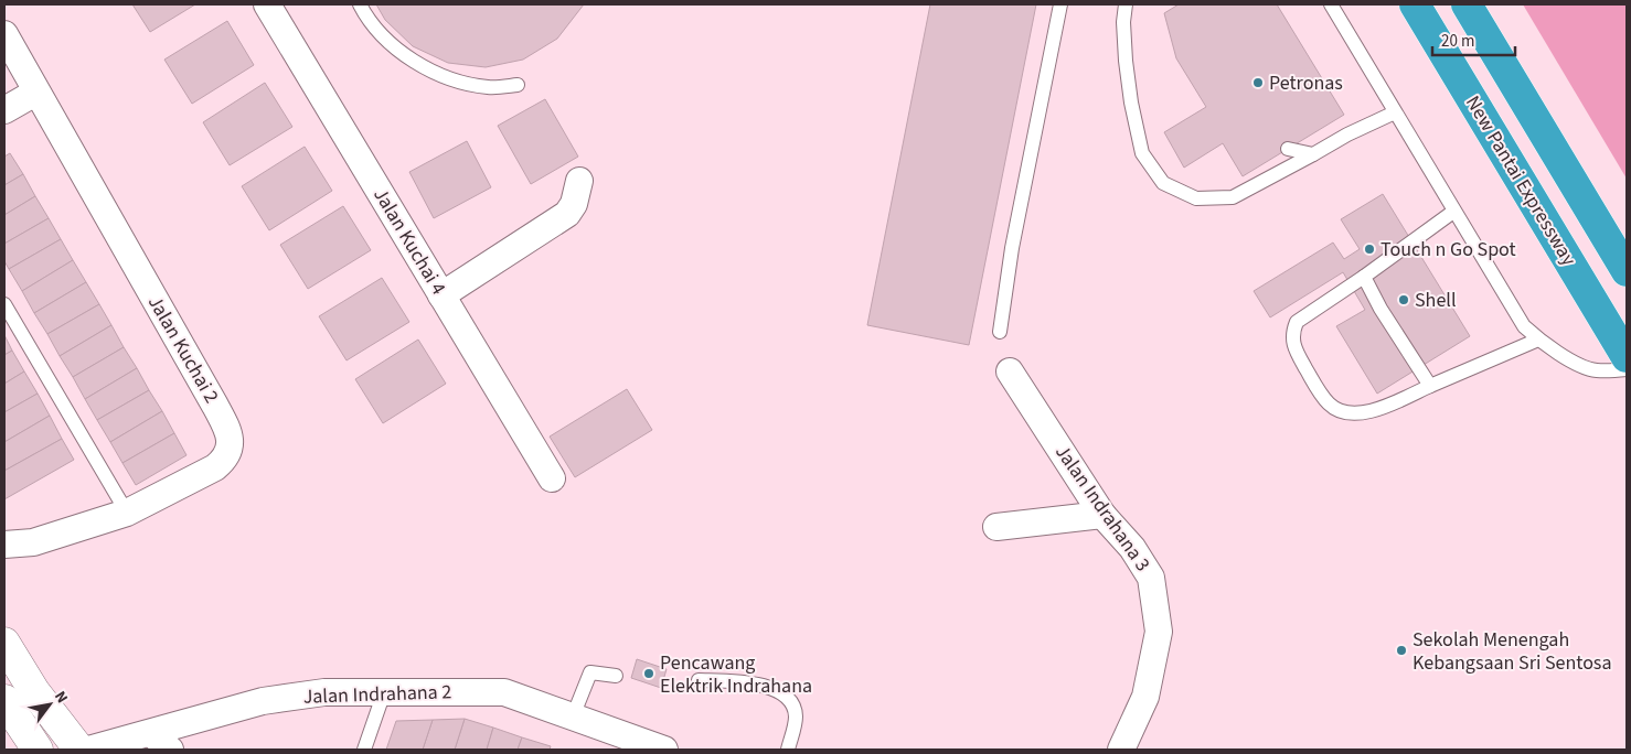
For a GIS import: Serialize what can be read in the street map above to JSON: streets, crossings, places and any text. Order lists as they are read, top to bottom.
{
  "streets": {
    "highway": ["New Pantai Expressway"],
    "street": [
      "Jalan Kuchai 4",
      "Jalan Kuchai 2",
      "Jalan Indrahana 3",
      "Jalan Indrahana 2"
    ]
  },
  "places": [
    "Petronas",
    "Touch n Go Spot",
    "Shell",
    "Sekolah Menengah Kebangsaan Sri Sentosa",
    "Pencawang Elektrik Indrahana"
  ],
  "scale_bar": "20 m",
  "north": "top right"
}
